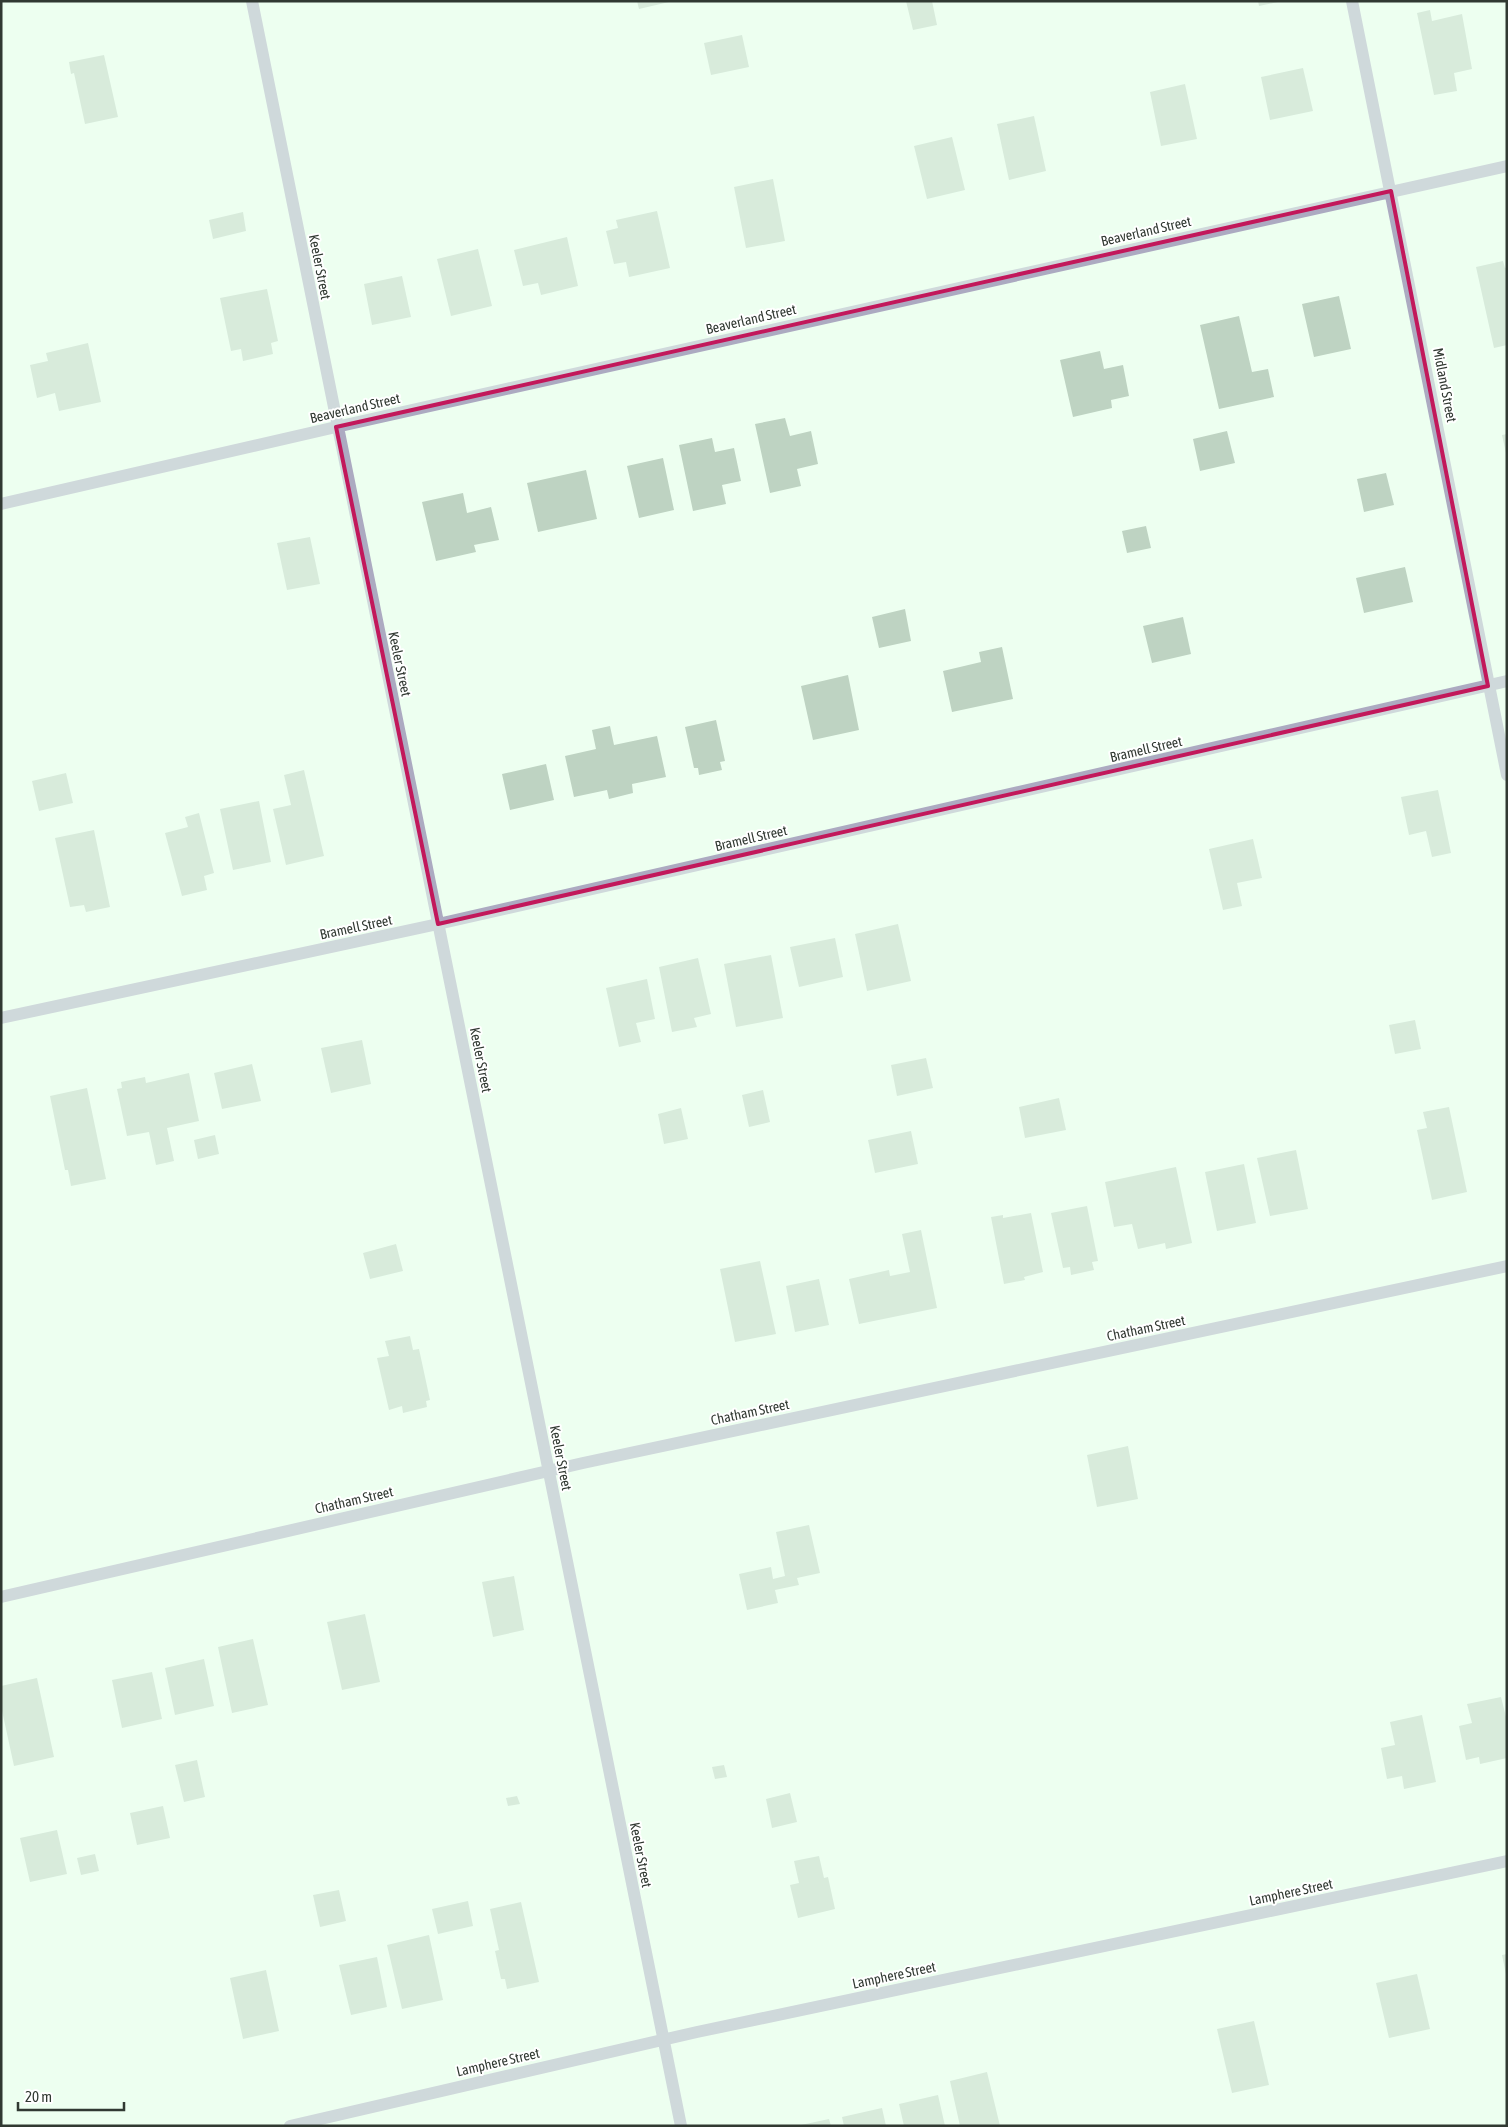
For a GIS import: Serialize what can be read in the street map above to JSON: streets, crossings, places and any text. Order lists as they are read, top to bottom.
{
  "streets": {
    "street": [
      "Beaverland Street",
      "Keeler Street",
      "Midland Street",
      "Bramell Street",
      "Chatham Street",
      "Lamphere Street"
    ]
  },
  "crossings": [
    ["Beaverland Street", "Keeler Street"],
    ["Beaverland Street", "Midland Street"],
    ["Keeler Street", "Bramell Street"],
    ["Keeler Street", "Chatham Street"],
    ["Keeler Street", "Lamphere Street"],
    ["Midland Street", "Bramell Street"]
  ],
  "scale_bar": "20 m"
}
